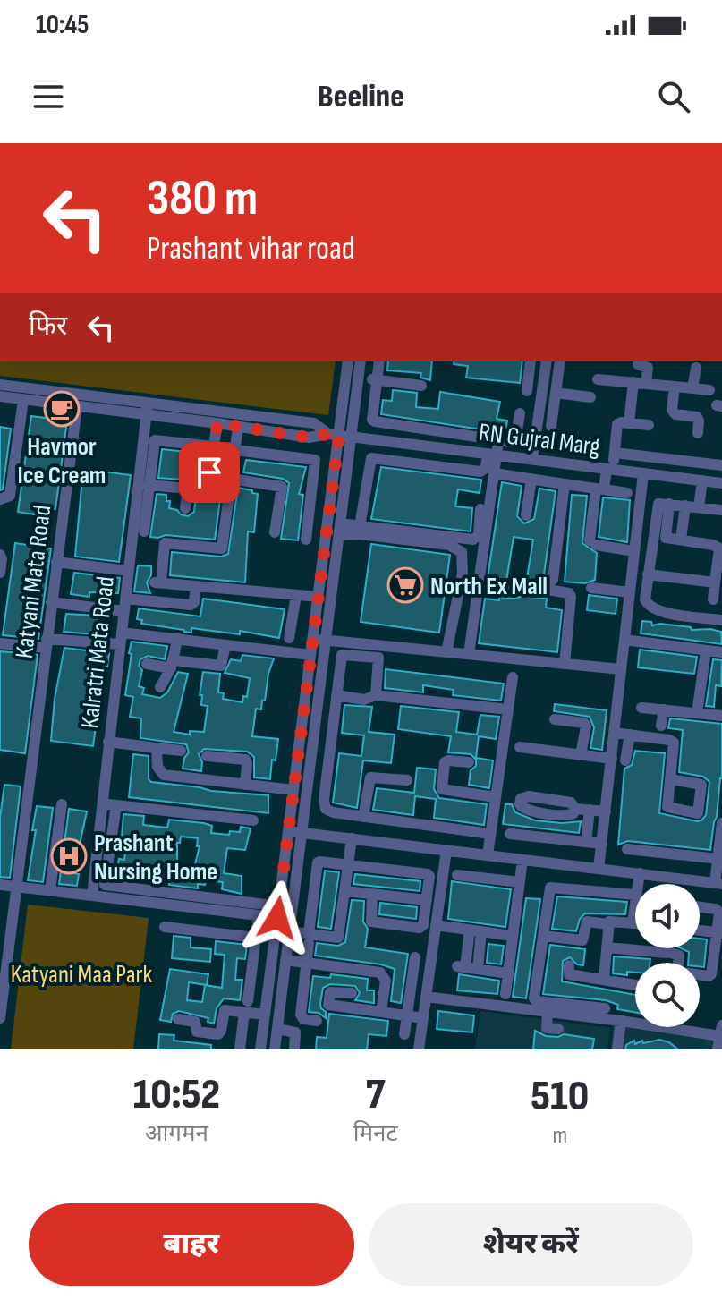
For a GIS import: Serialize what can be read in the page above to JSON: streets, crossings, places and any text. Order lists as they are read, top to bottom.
{
  "streets": {
    "street": ["RN Gujral Marg", "Katyani Mata Road", "Kalratri Mata Road"]
  },
  "parks": ["Katyani Maa Park"],
  "places": {
    "cafe": ["Havmor Ice Cream"],
    "supermarket": ["North Ex Mall"],
    "hospital": ["Prashant Nursing Home"]
  },
  "page": {
    "status": "10:45",
    "header": "Beeline",
    "turn": ["380 m", "Prashant vihar road"],
    "then": "फिर",
    "eta": [
      "10:52",
      "आगमन",
      "7",
      "मिनट",
      "510",
      "m"
    ],
    "buttons": ["बाहर", "शेयर करें"]
  }
}
